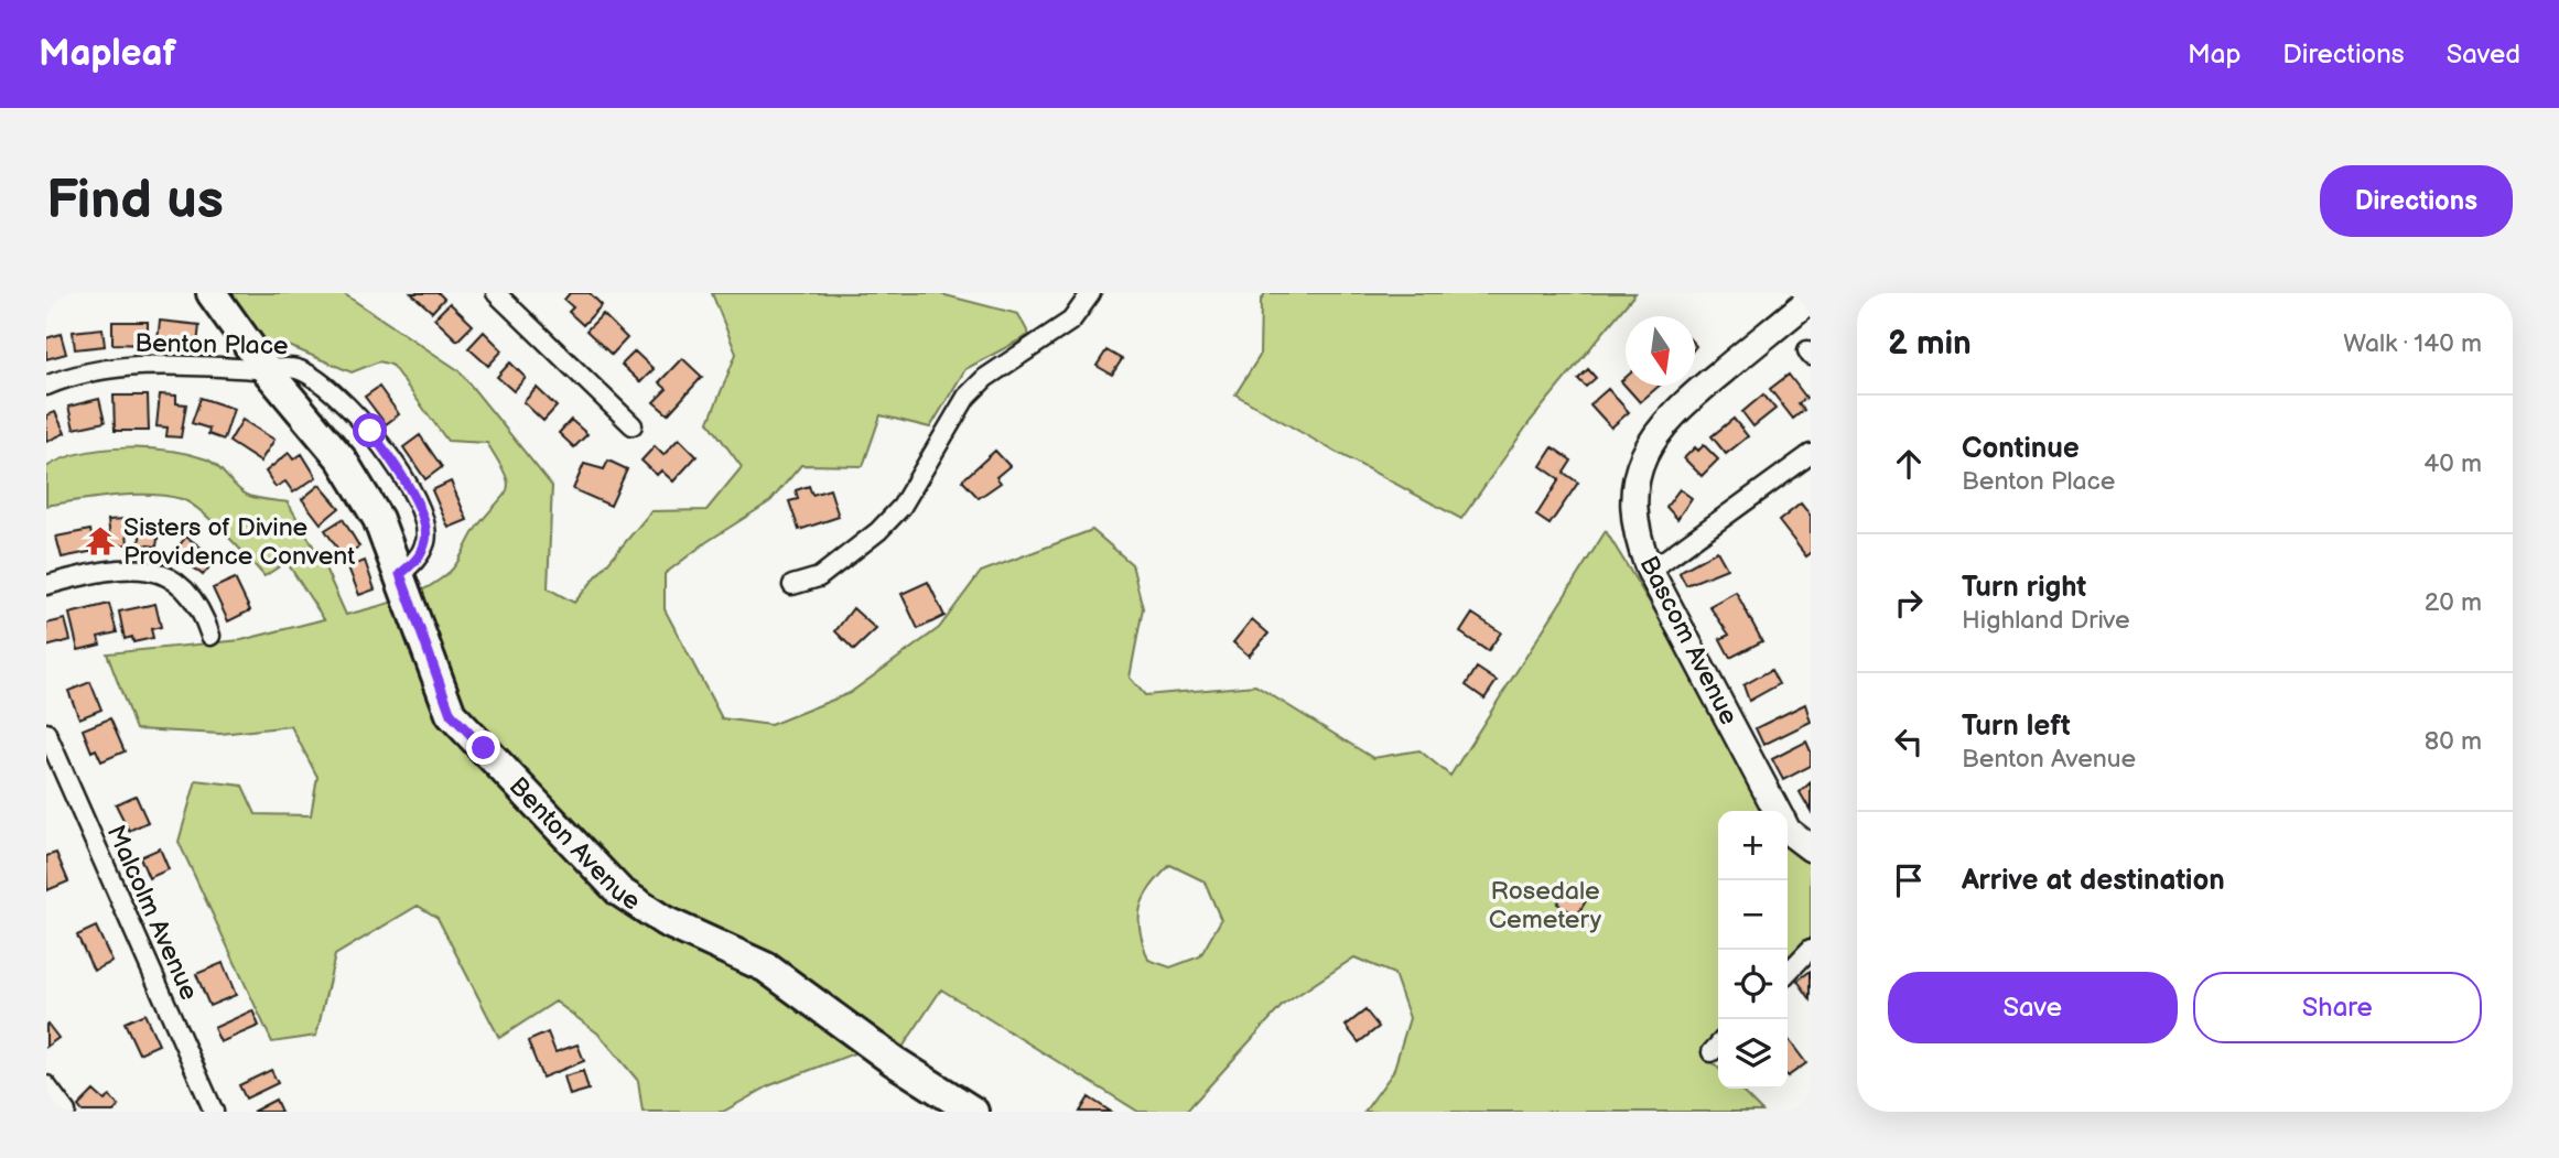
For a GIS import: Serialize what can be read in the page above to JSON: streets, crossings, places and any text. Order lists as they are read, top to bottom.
{
  "streets": {
    "main road": ["Benton Avenue"],
    "street": ["Benton Place", "Bascom Avenue", "Malcolm Avenue"]
  },
  "crossings": [
    ["Benton Place", "Benton Avenue"]
  ],
  "parks": ["Rosedale Cemetery"],
  "places": {
    "temple": ["Sisters of Divine Providence Convent"]
  },
  "north": "bottom",
  "page": {
    "header": "Mapleaf",
    "nav": ["Map", "Directions", "Saved"],
    "buttons": [
      "Directions",
      ["Save", "Share"]
    ],
    "title": "Find us",
    "heading": ["2 min", "Walk · 140 m"],
    "list": [
      ["Continue", "Benton Place", "40 m"],
      ["Turn right", "Highland Drive", "20 m"],
      ["Turn left", "Benton Avenue", "80 m"],
      "Arrive at destination"
    ],
    "map_buttons": ["+", "−"]
  }
}
